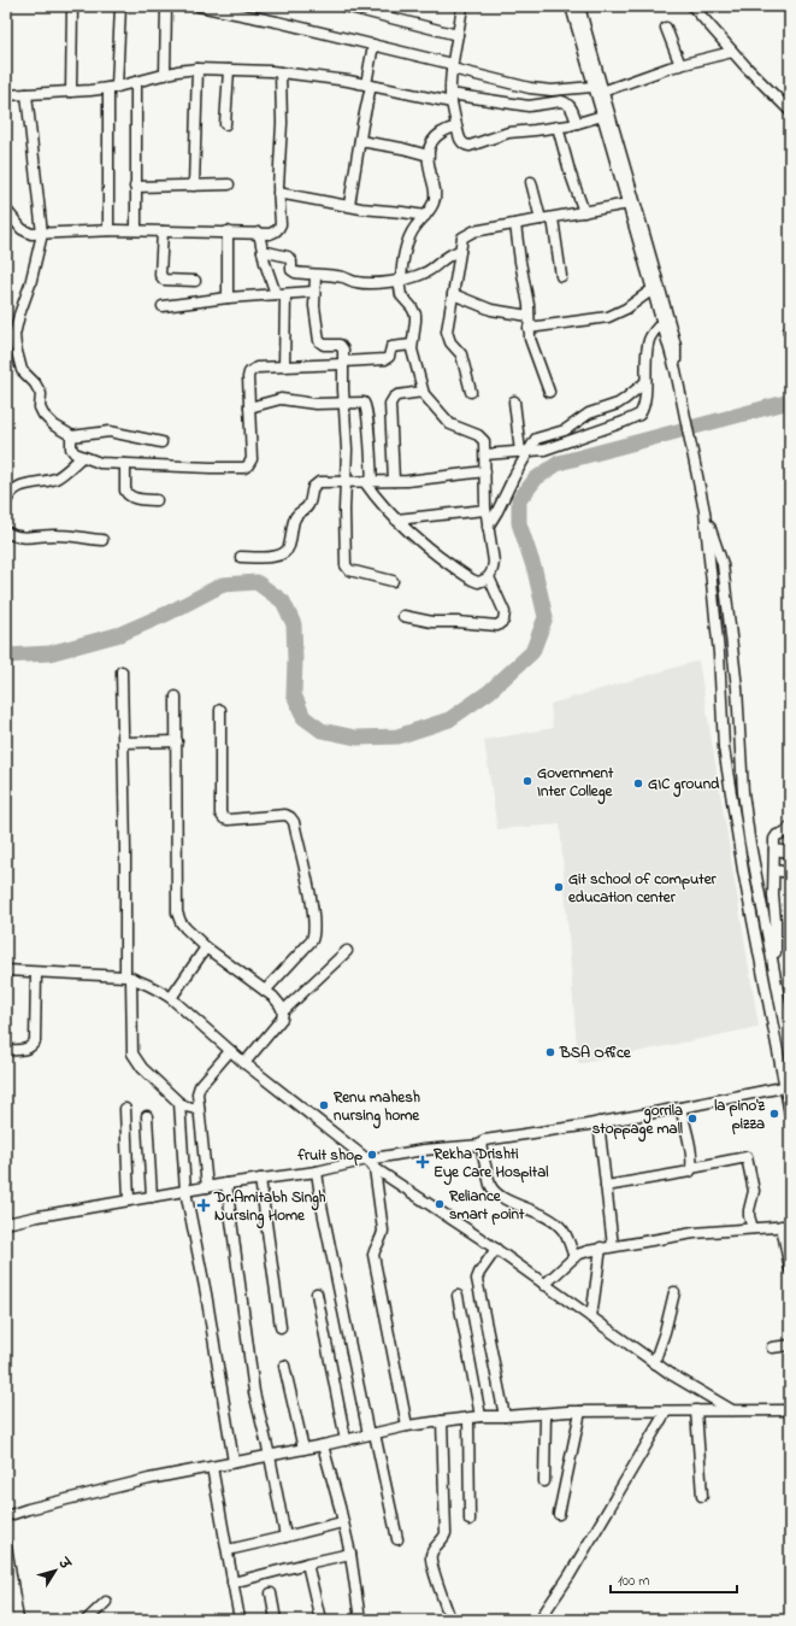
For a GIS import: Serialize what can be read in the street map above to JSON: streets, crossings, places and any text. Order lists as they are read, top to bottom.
{
  "places": {
    "other": [
      "Government Inter College",
      "GIC ground",
      "Git school of computer education center",
      "BSA Office",
      "Renu mahesh nursing home",
      "la pino'z pizza",
      "gorrila stoppage mall",
      "fruit shop",
      "Reliance smart point"
    ],
    "health": ["Rekha Drishti Eye Care Hospital", "Dr.Amitabh Singh Nursing Home"]
  },
  "scale_bar": "100 m",
  "north": "top right"
}
